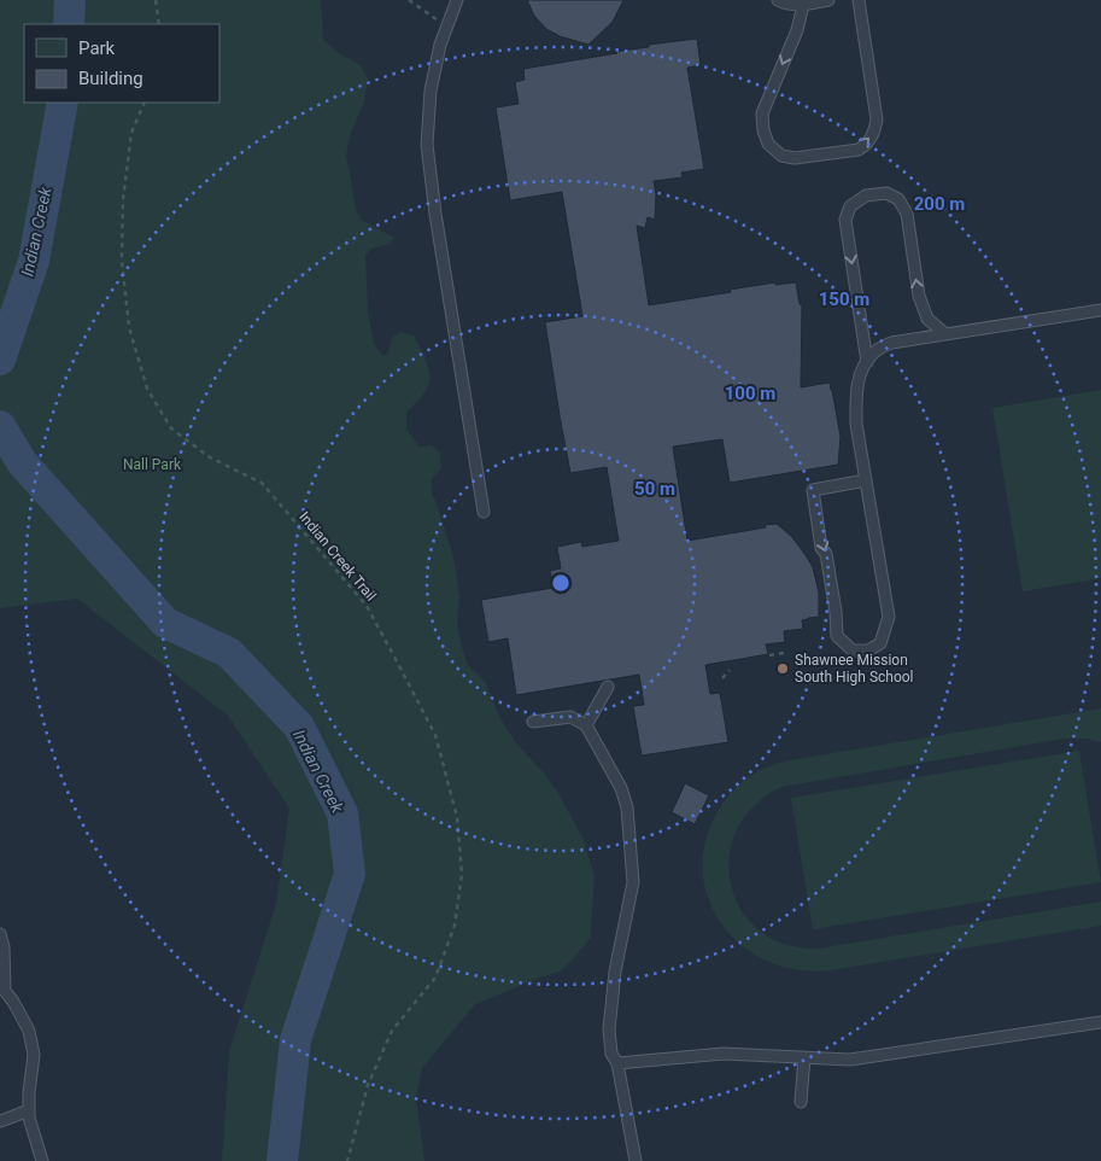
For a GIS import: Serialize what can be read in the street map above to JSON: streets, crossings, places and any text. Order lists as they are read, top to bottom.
{
  "streets": {
    "path": ["Indian Creek Trail"]
  },
  "water": ["Indian Creek"],
  "parks": ["Nall Park"],
  "places": ["Shawnee Mission South High School"],
  "legend": ["Park", "Building"],
  "rings": [
    "200 m",
    "150 m",
    "100 m",
    "50 m"
  ]
}
